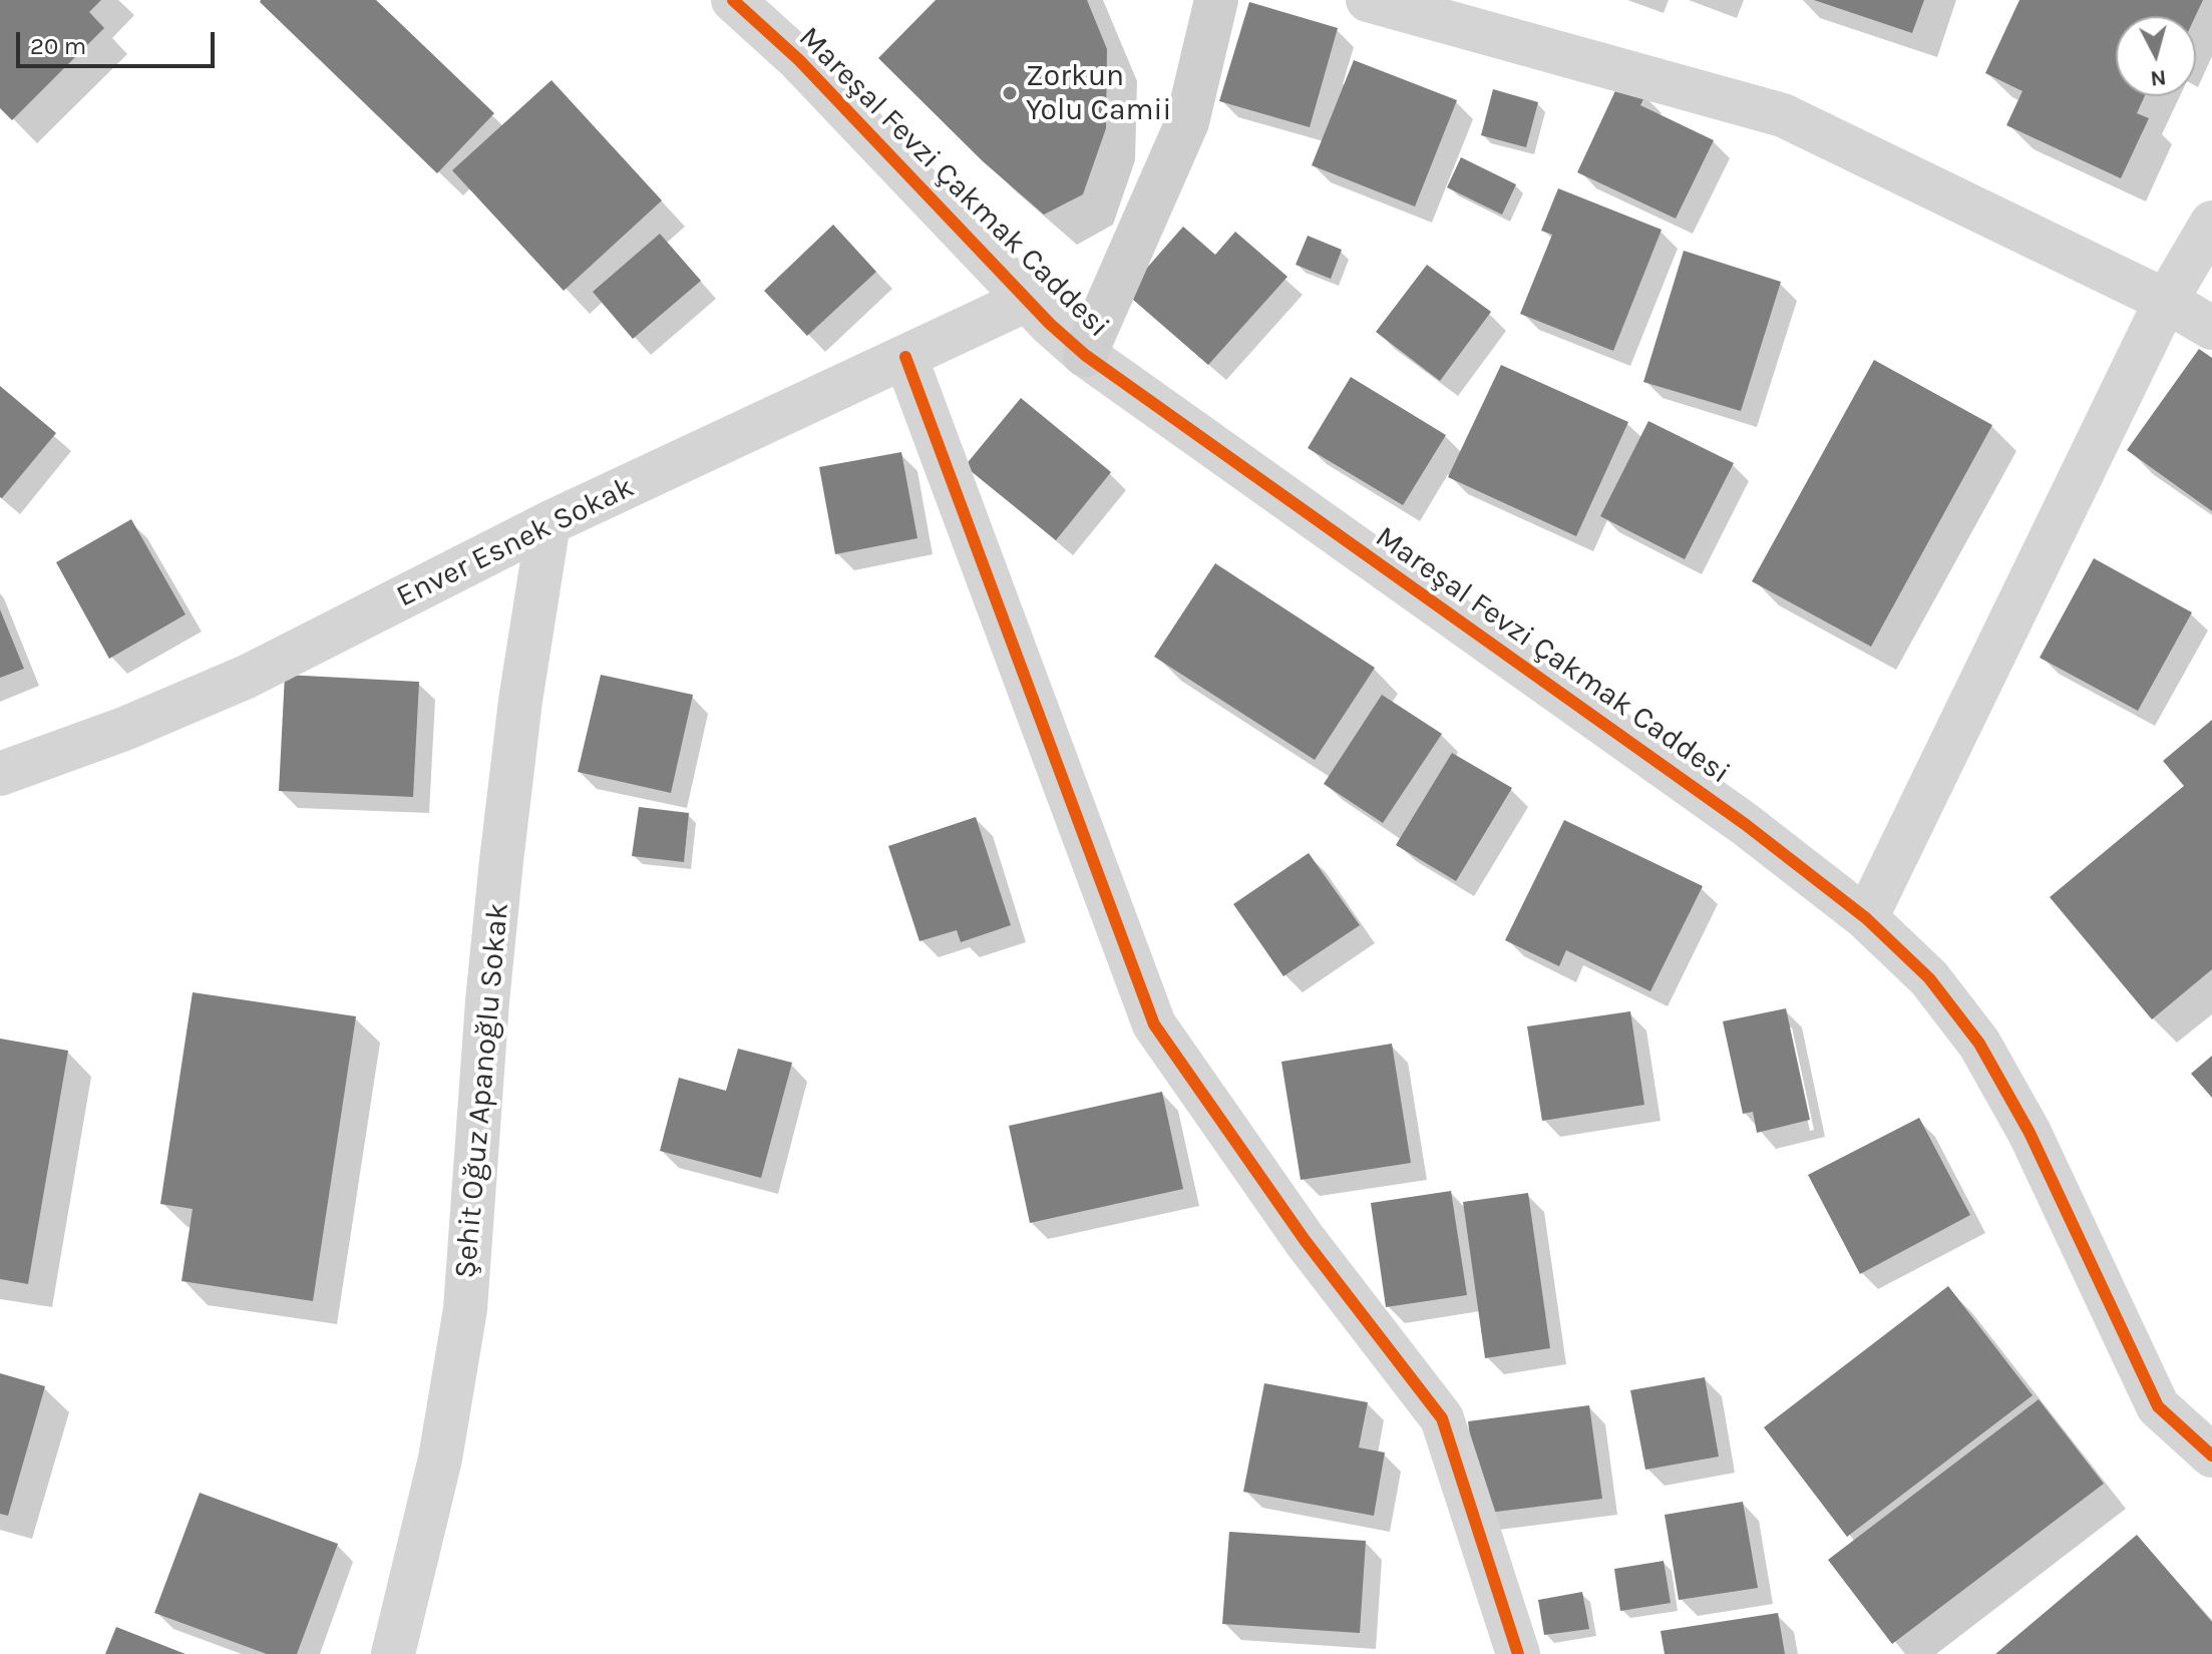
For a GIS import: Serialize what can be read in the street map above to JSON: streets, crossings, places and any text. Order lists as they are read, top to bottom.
{
  "streets": {
    "street": ["Mareşal Fevzi Çakmak Caddesi", "Enver Esnek Sokak", "Şehit Oğuz Apanoğlu Sokak"]
  },
  "crossings": [
    ["Mareşal Fevzi Çakmak Caddesi", "Enver Esnek Sokak"],
    ["Enver Esnek Sokak", "Şehit Oğuz Apanoğlu Sokak"]
  ],
  "places": ["Zorkun Yolu Camii"],
  "scale_bar": "20 m",
  "north": "bottom"
}
